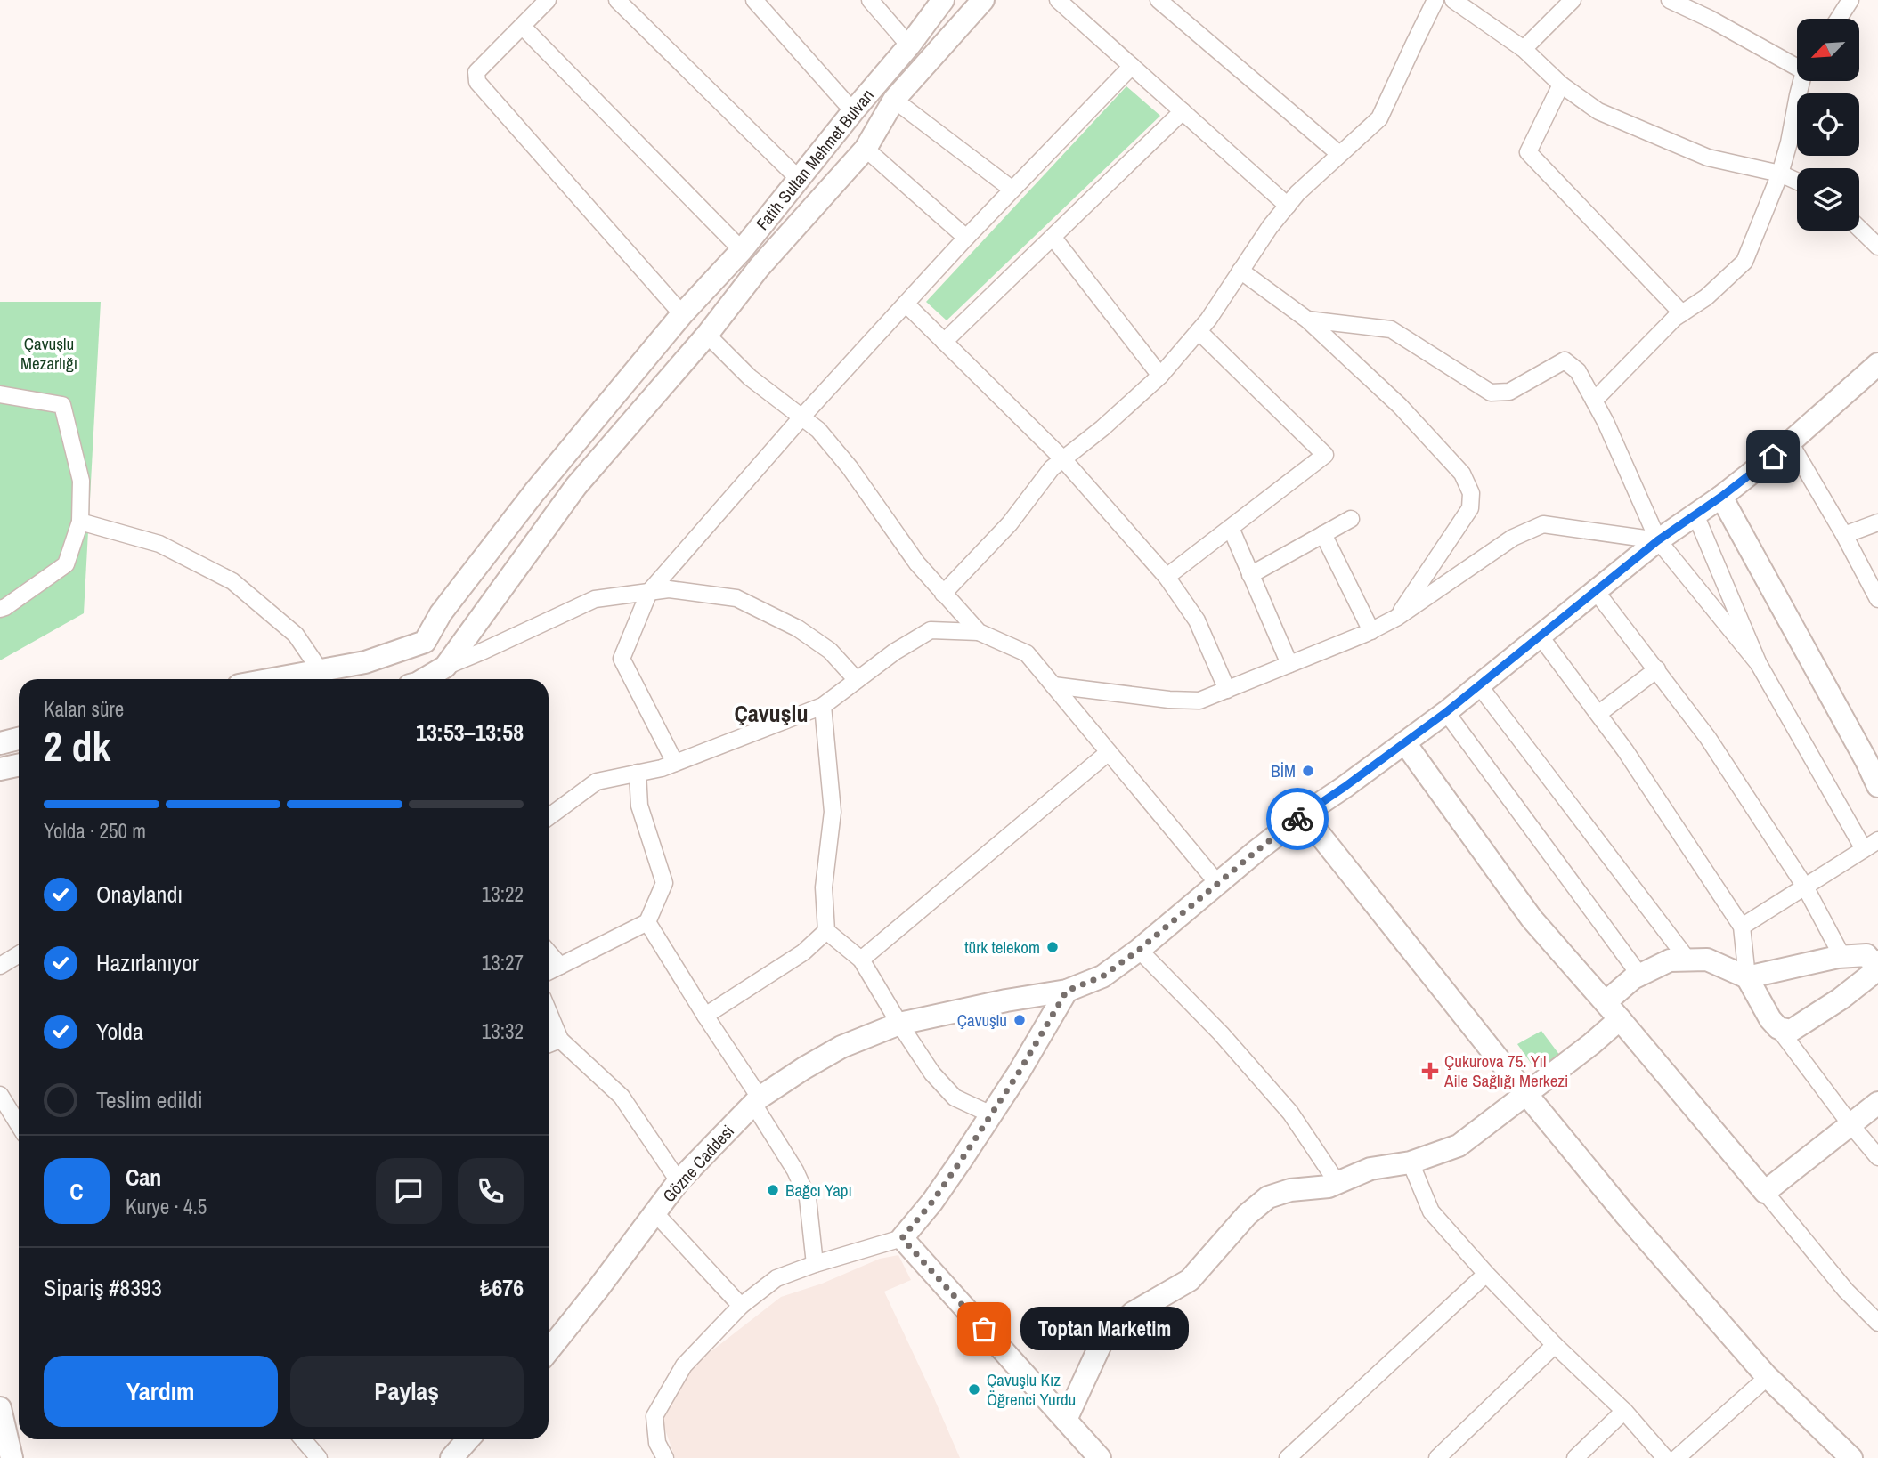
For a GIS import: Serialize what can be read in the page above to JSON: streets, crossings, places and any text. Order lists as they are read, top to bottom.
{
  "streets": {
    "street": ["Fatih Sultan Mehmet Bulvarı", "Gözne Caddesi"]
  },
  "districts": ["Çavuşlu"],
  "parks": ["Çavuşlu Mezarlığı"],
  "places": {
    "other": [
      "BİM",
      "türk telekom",
      "Çavuşlu",
      "Bağcı Yapı",
      "Toptan Marketim",
      "Çavuşlu Kız Öğrenci Yurdu"
    ],
    "health": ["Çukurova 75. Yıl Aile Sağlığı Merkezi"]
  },
  "north": "bottom left",
  "page": {
    "heading": ["2 dk", "Kalan süre", "13:53–13:58"],
    "panel": [
      "Can",
      "Kurye · 4.5",
      "Sipariş #8393",
      "₺676"
    ],
    "bar": "Yolda · 250 m",
    "list": [
      ["Onaylandı", "13:22"],
      ["Hazırlanıyor", "13:27"],
      ["Yolda", "13:32"],
      "Teslim edildi"
    ],
    "round": "C",
    "bubble": "Toptan Marketim",
    "buttons": ["Yardım", "Paylaş"]
  }
}
